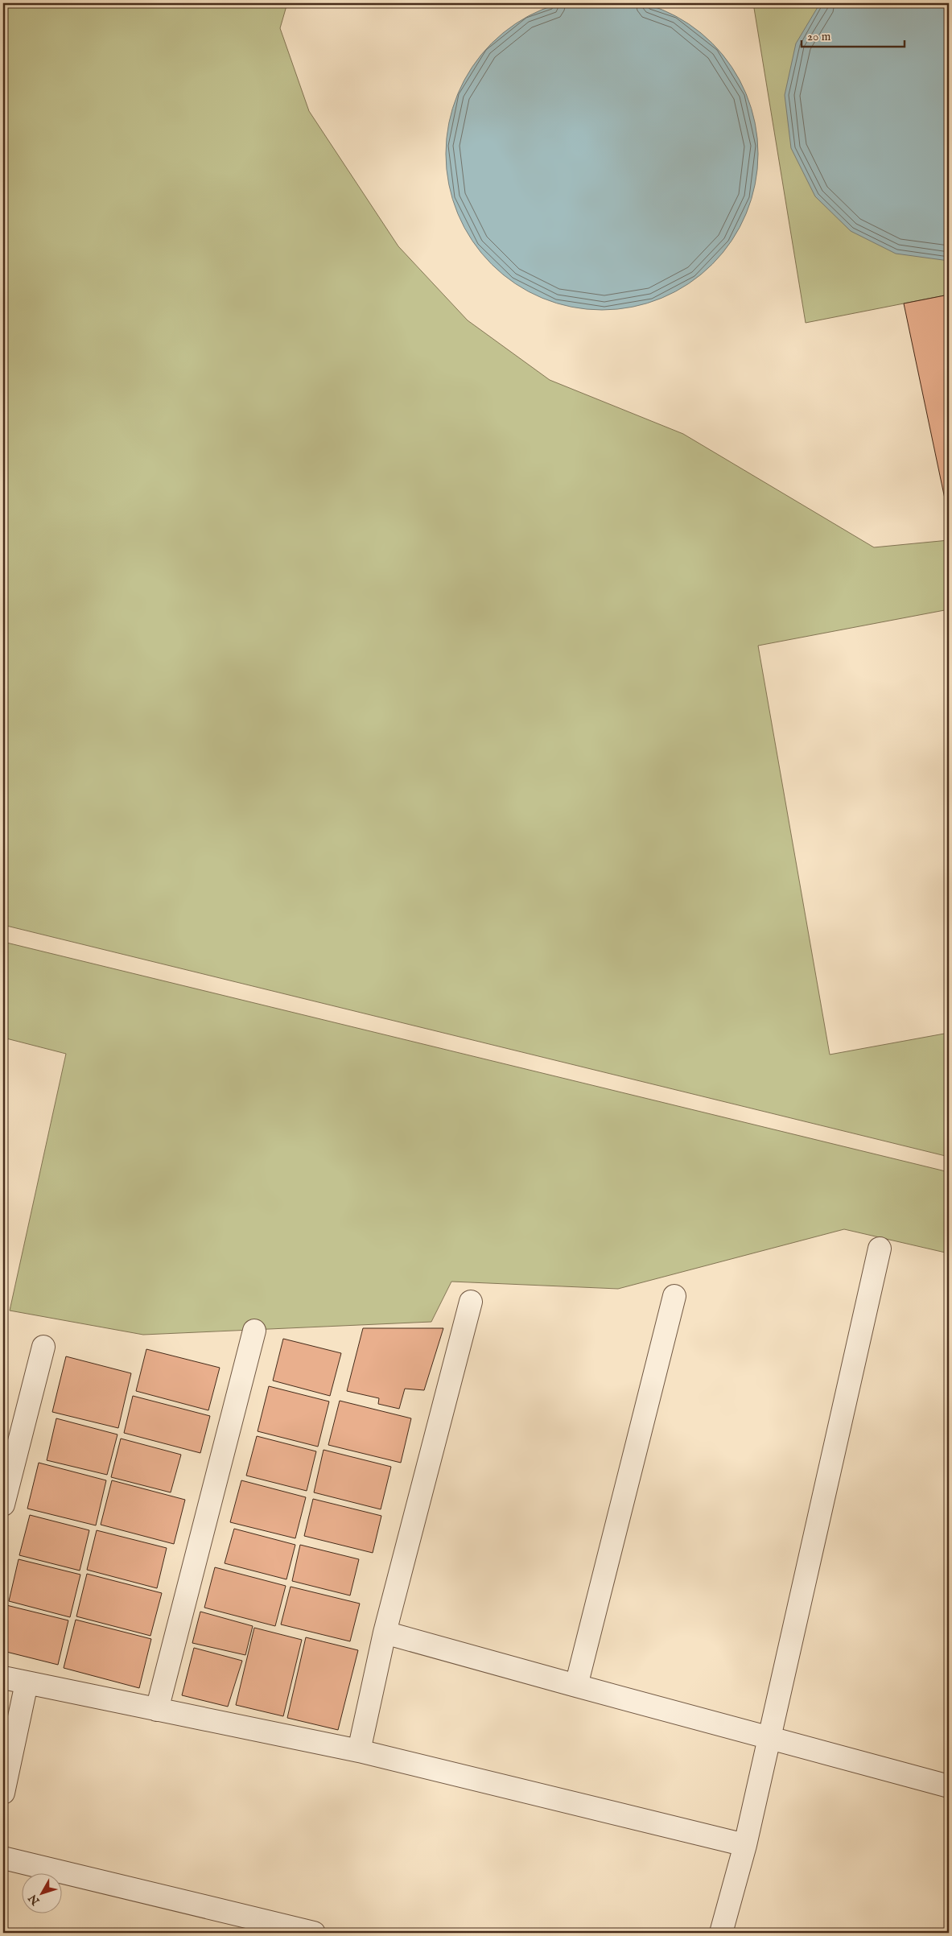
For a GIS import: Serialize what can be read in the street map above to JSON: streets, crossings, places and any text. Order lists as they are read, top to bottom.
{
  "scale_bar": "20 m",
  "north": "bottom left"
}
